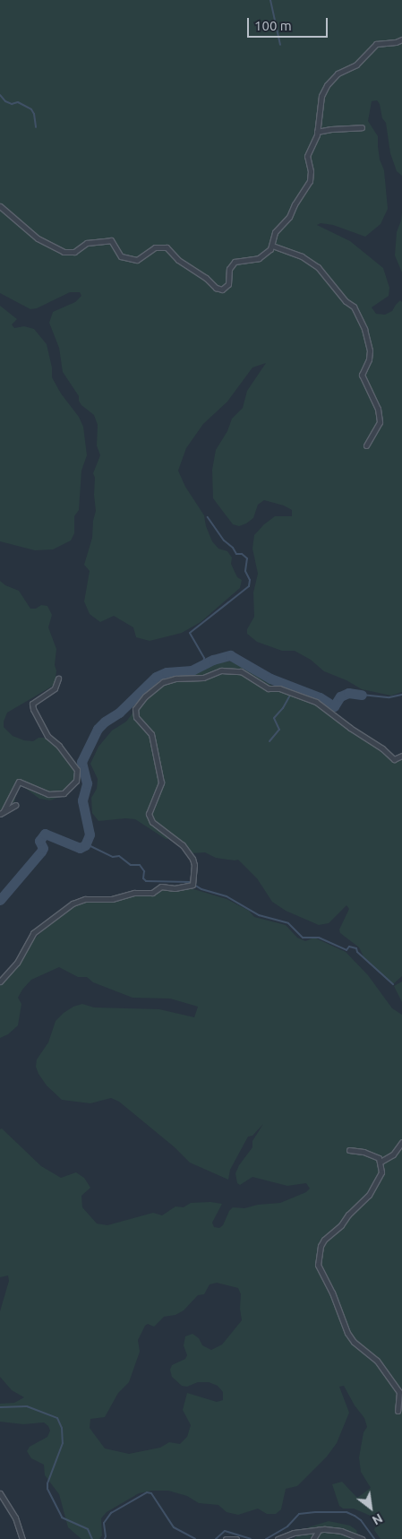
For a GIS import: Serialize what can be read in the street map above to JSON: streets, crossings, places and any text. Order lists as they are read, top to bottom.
{
  "scale_bar": "100 m",
  "north": "bottom right"
}
